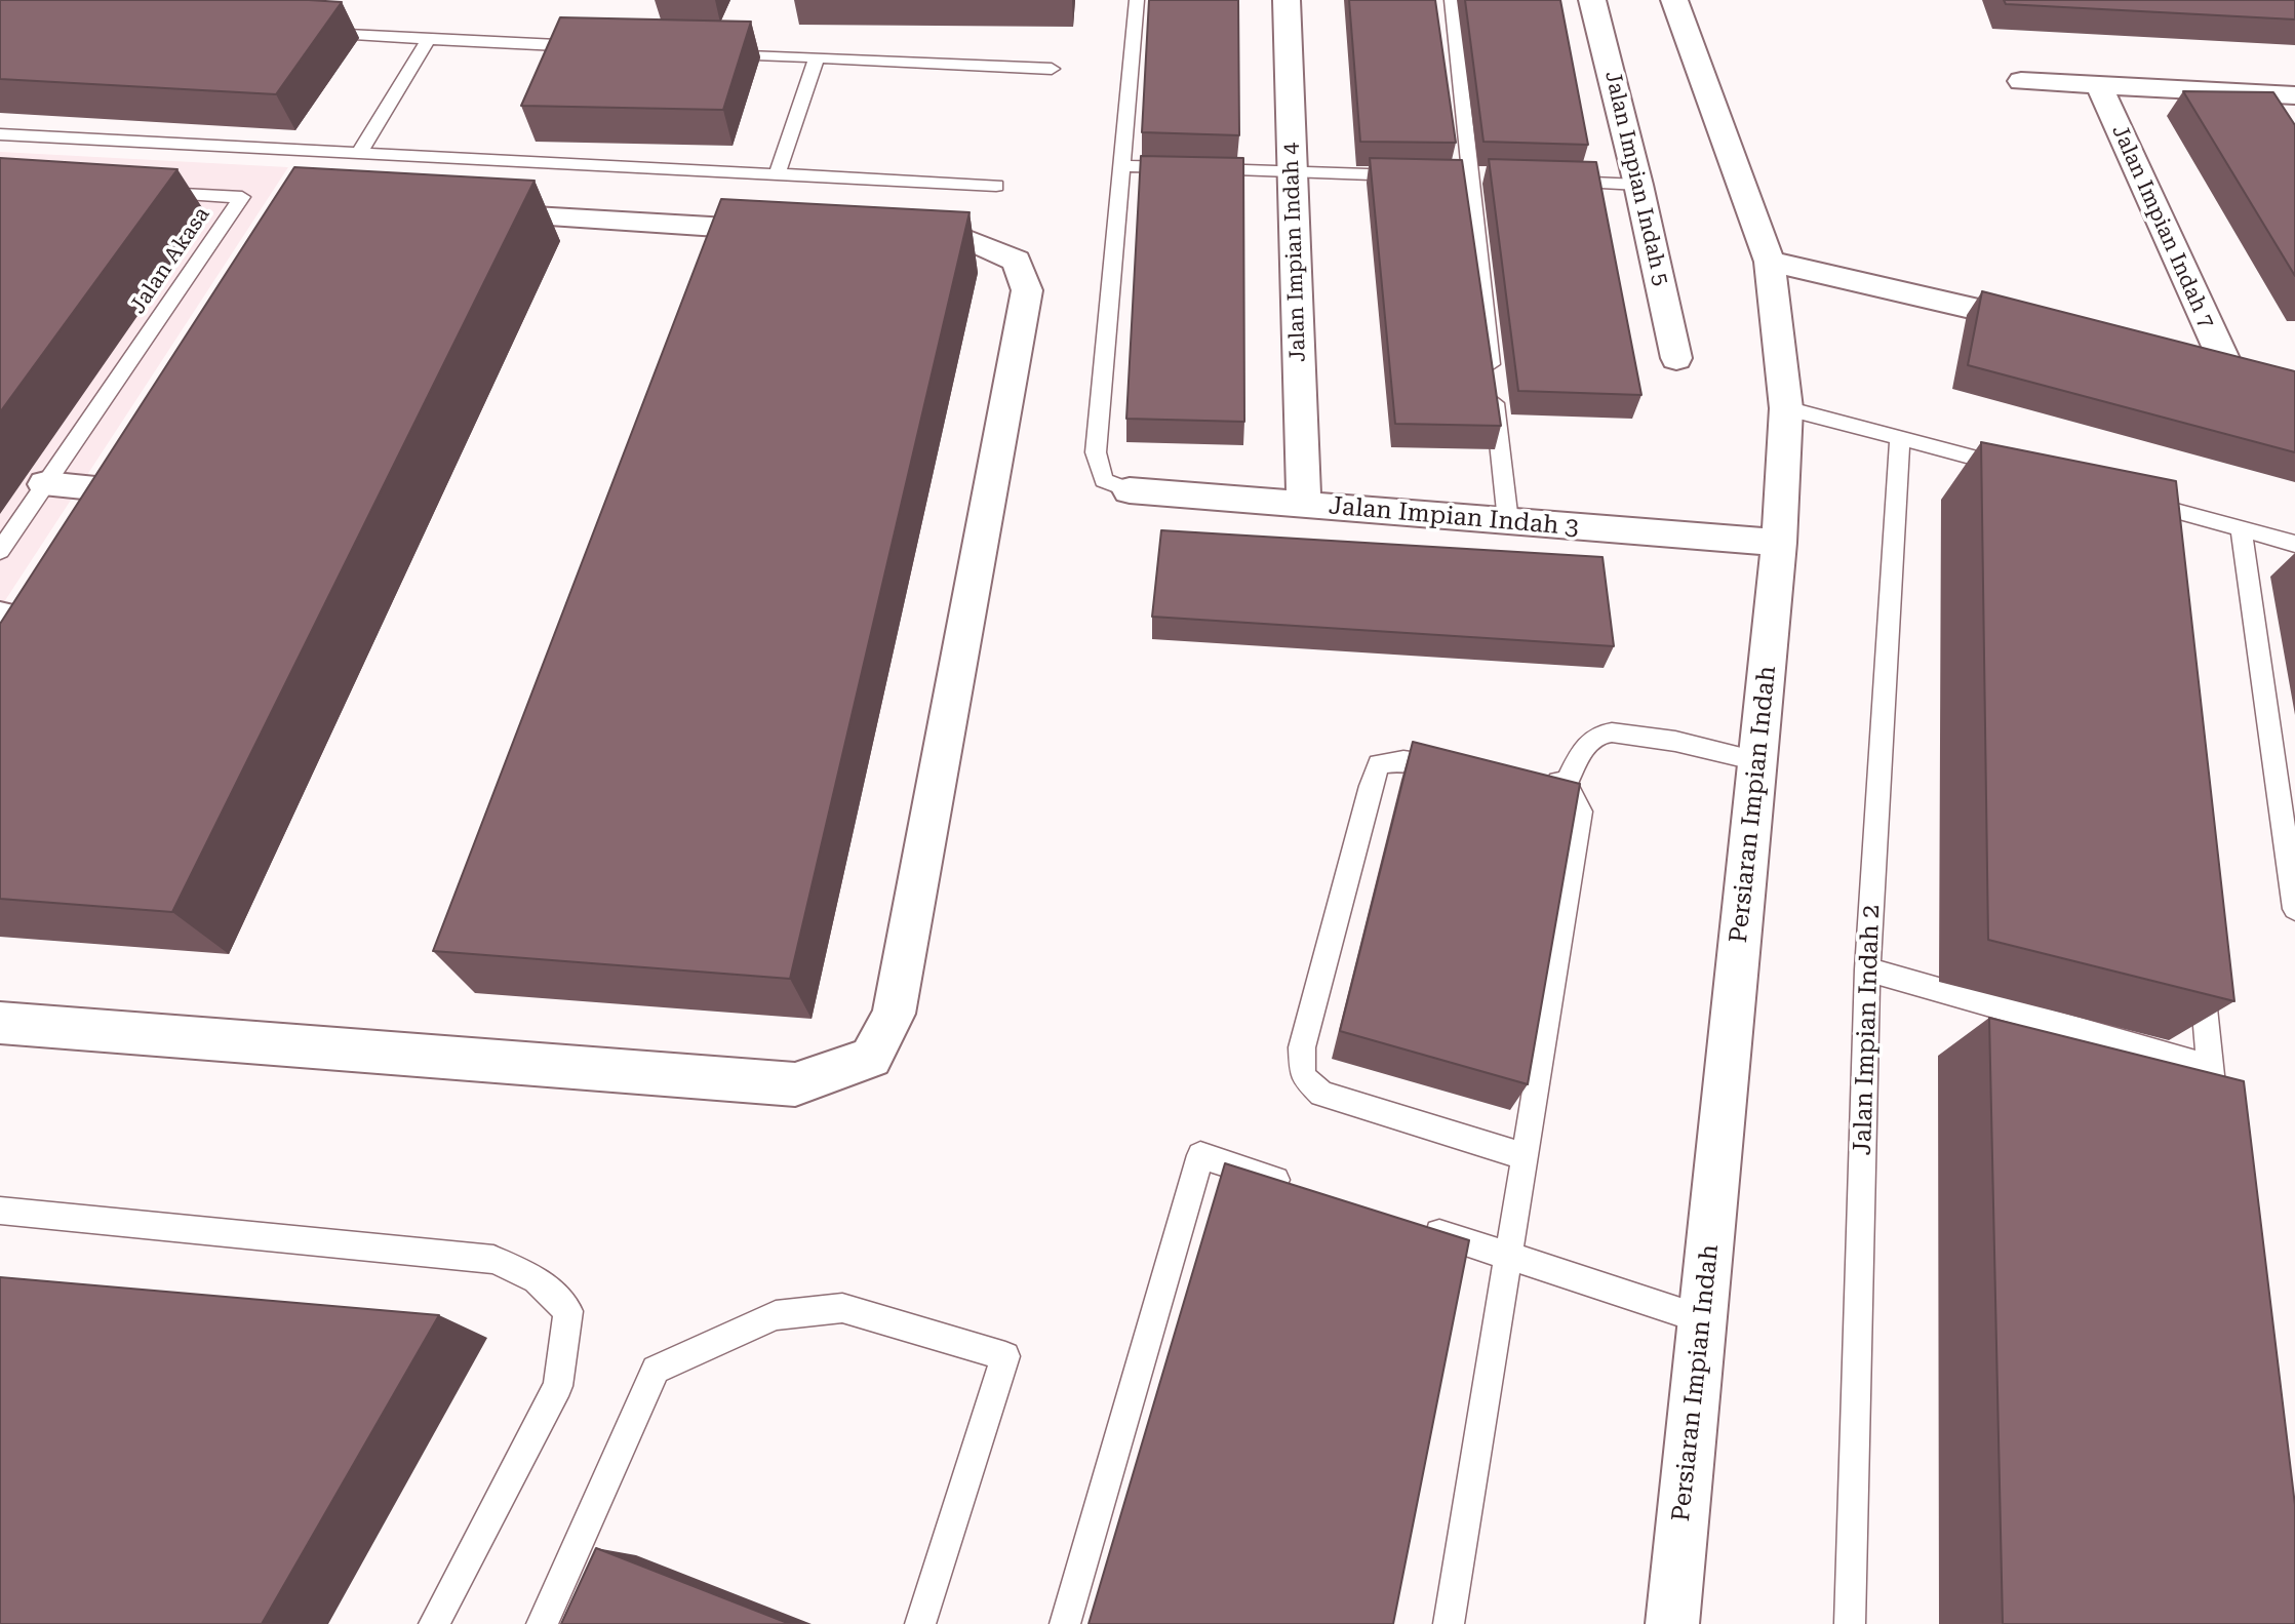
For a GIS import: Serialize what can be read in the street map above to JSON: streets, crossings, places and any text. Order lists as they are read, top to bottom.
{
  "streets": {
    "street": [
      "Jalan Impian Indah 5",
      "Jalan Impian Indah 7",
      "Jalan Impian Indah 4",
      "Jalan Impian Indah 3",
      "Persiaran Impian Indah"
    ],
    "lane": ["Jalan Akasa", "Jalan Impian Indah 2"]
  },
  "crossings": [
    ["Jalan Impian Indah 4", "Jalan Impian Indah 3"],
    ["Jalan Impian Indah 3", "Persiaran Impian Indah"]
  ]
}
